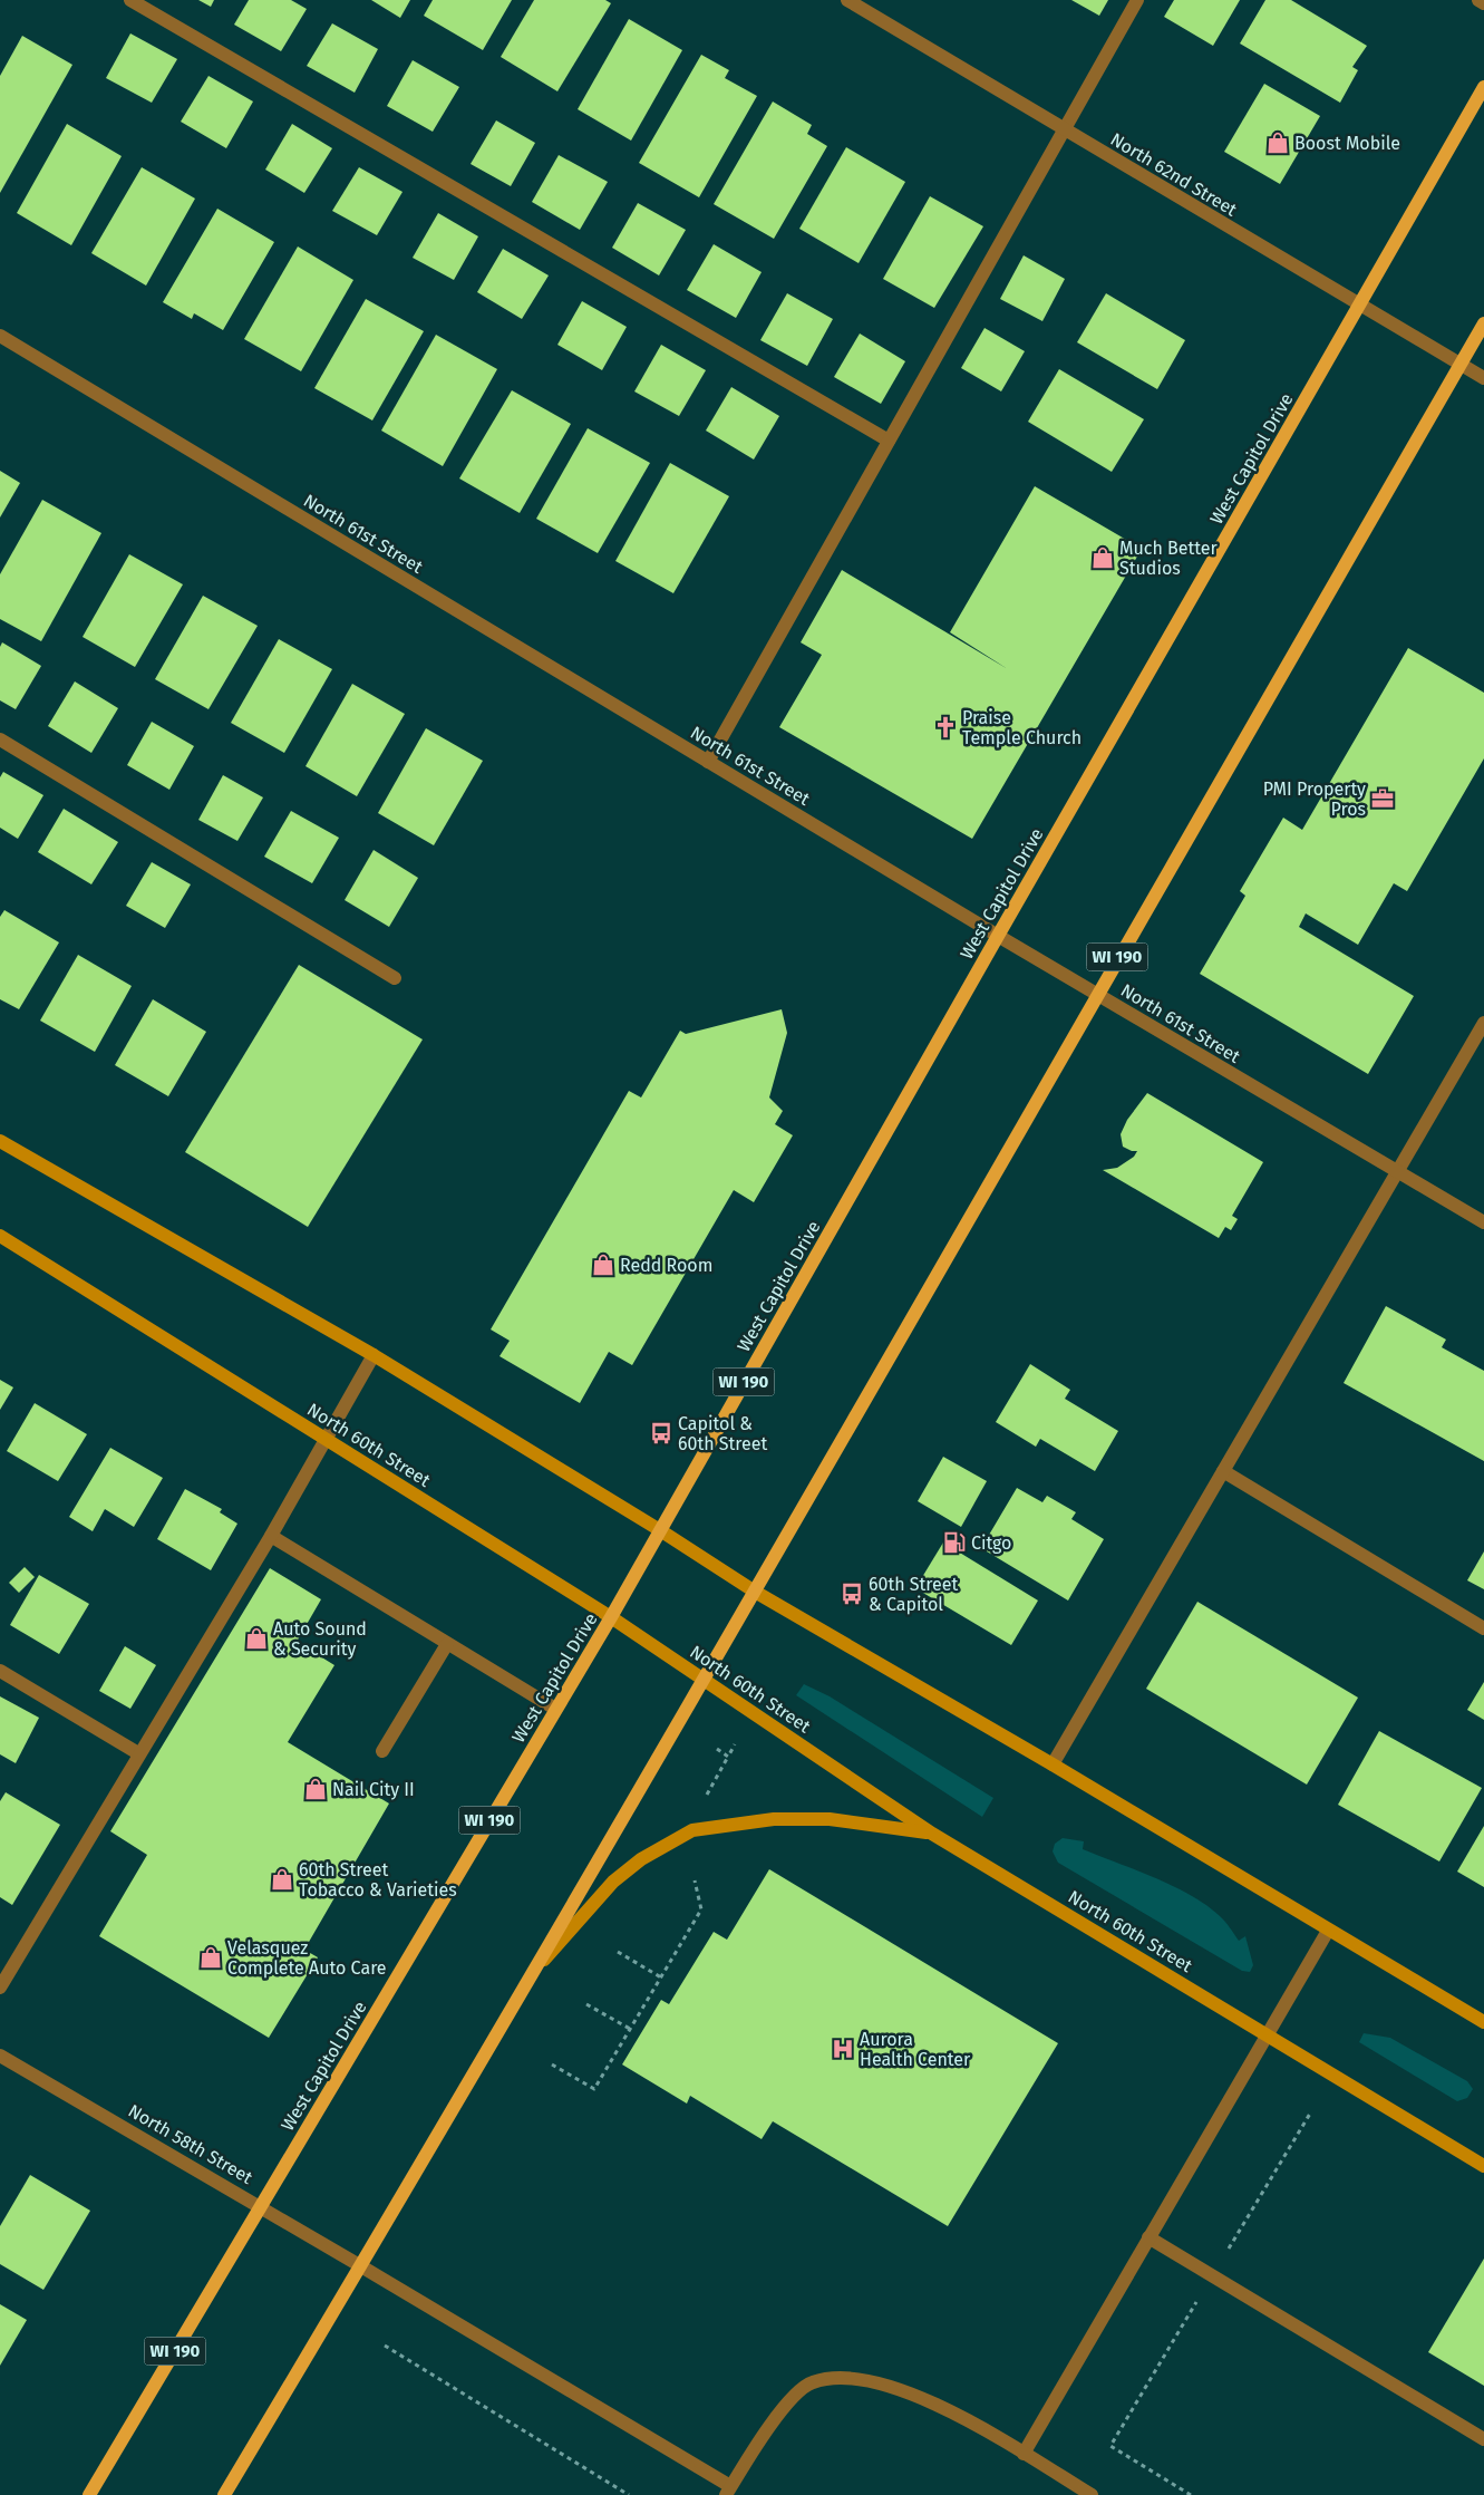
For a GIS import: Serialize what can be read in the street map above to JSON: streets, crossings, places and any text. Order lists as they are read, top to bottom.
{
  "streets": {
    "main road": ["West Capitol Drive", "WI 190", "North 60th Street"],
    "street": ["North 62nd Street", "North 61st Street", "North 58th Street"]
  },
  "crossings": [
    ["North 62nd Street", "West Capitol Drive"],
    ["North 62nd Street", "WI 190"],
    ["West Capitol Drive", "North 61st Street"],
    ["West Capitol Drive", "North 60th Street"],
    ["West Capitol Drive", "North 58th Street"],
    ["North 61st Street", "WI 190"],
    ["WI 190", "North 60th Street"],
    ["WI 190", "North 58th Street"]
  ],
  "places": {
    "shop": [
      "Boost Mobile",
      "Much Better Studios",
      "Redd Room",
      "Auto Sound & Security",
      "Nail City II",
      "60th Street Tobacco & Varieties",
      "Velasquez Complete Auto Care"
    ],
    "church": ["Praise Temple Church"],
    "office": ["PMI Property Pros"],
    "bus stop": ["Capitol & 60th Street", "60th Street & Capitol"],
    "fuel station": ["Citgo"],
    "hospital": ["Aurora Health Center"]
  }
}
